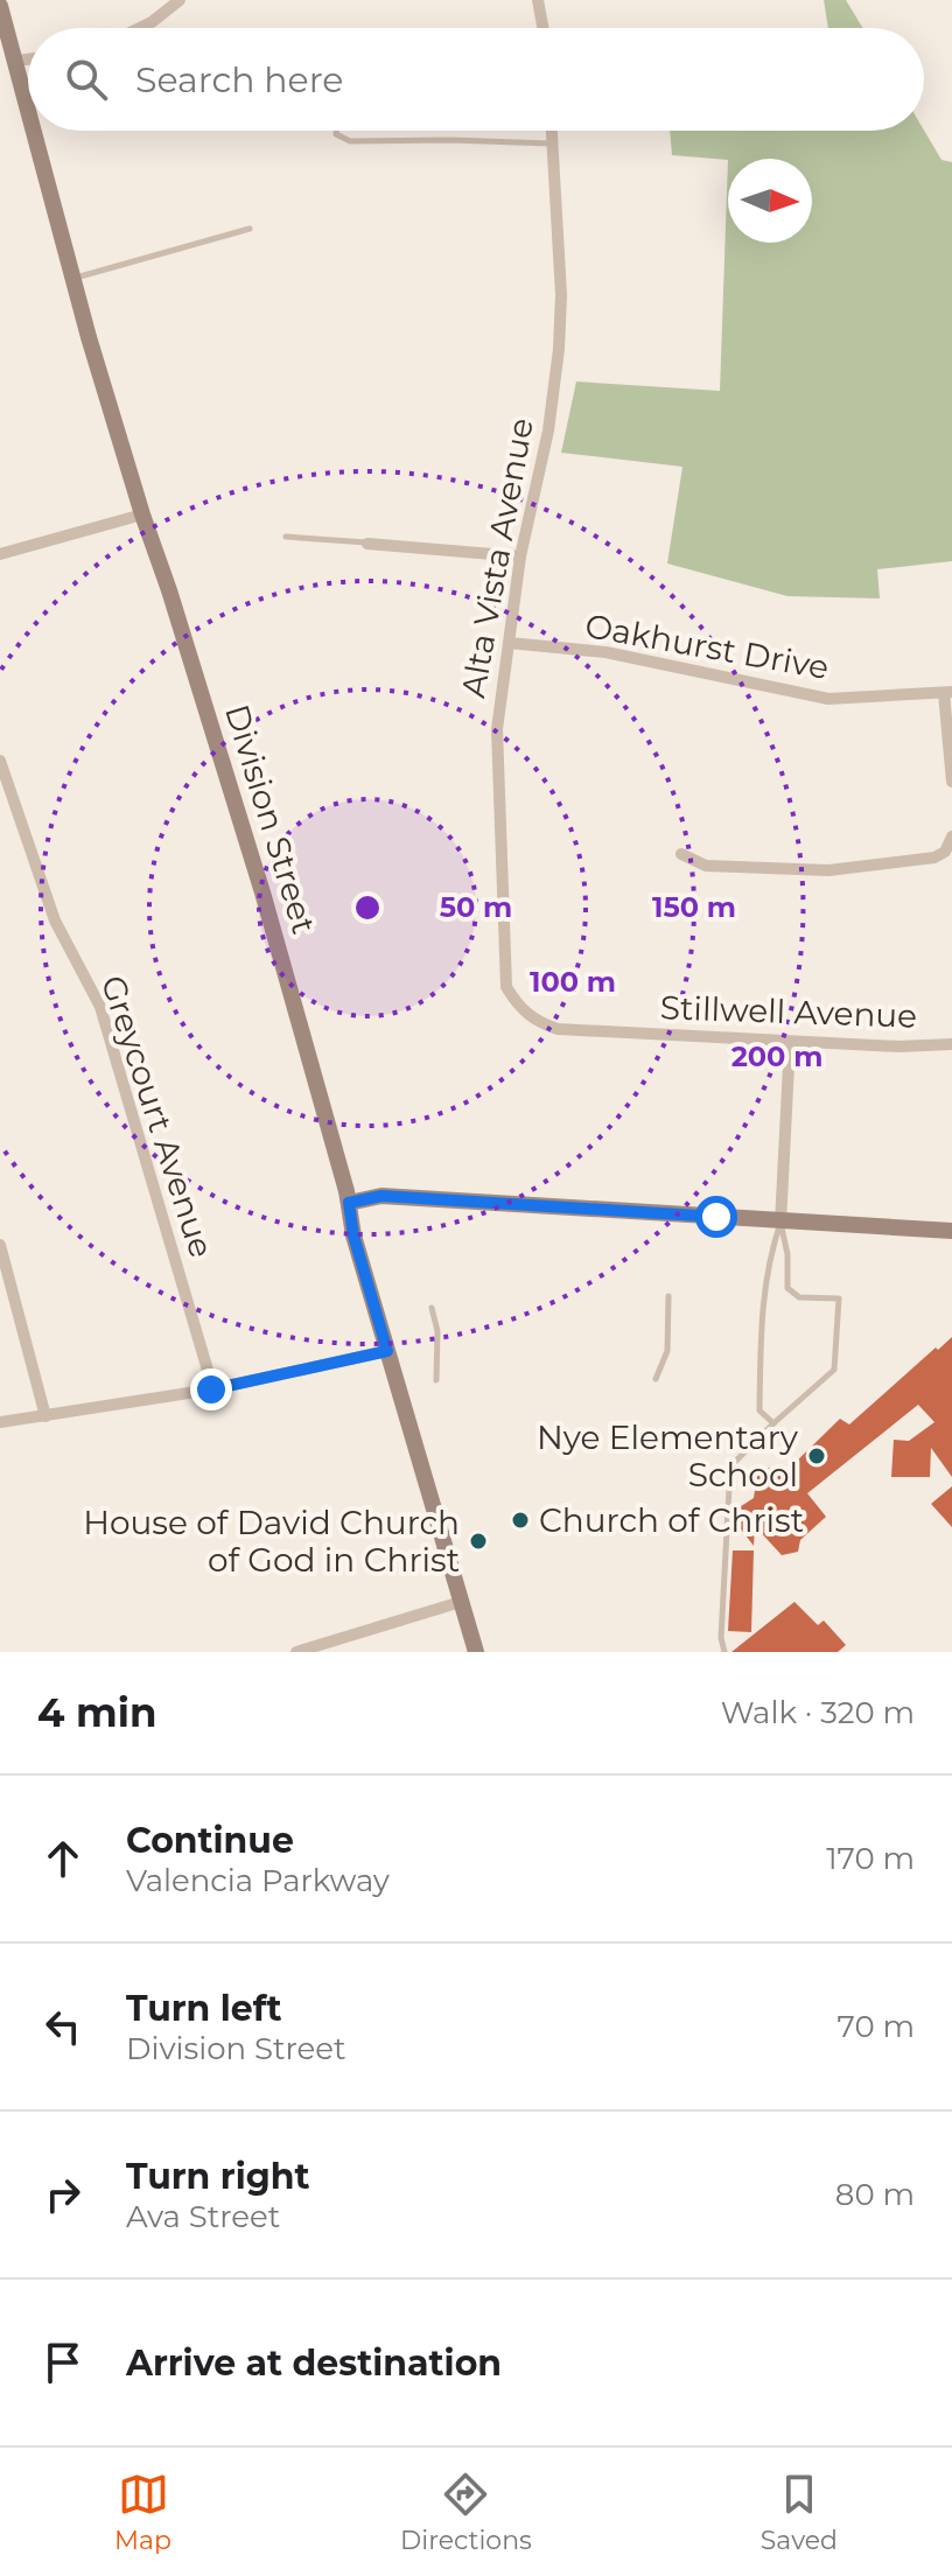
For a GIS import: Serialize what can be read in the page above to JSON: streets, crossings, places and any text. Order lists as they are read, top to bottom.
{
  "streets": {
    "main road": ["Division Street"],
    "street": [
      "Alta Vista Avenue",
      "Oakhurst Drive",
      "Stillwell Avenue",
      "Greycourt Avenue"
    ]
  },
  "crossings": [
    ["Alta Vista Avenue", "Oakhurst Drive"],
    ["Alta Vista Avenue", "Stillwell Avenue"]
  ],
  "places": ["Nye Elementary School", "Church of Christ", "House of David Church of God in Christ"],
  "north": "right",
  "page": {
    "search": "Search here",
    "heading": ["4 min", "Walk · 320 m"],
    "list": [
      ["Continue", "Valencia Parkway", "170 m"],
      ["Turn left", "Division Street", "70 m"],
      ["Turn right", "Ava Street", "80 m"],
      "Arrive at destination"
    ],
    "nav": ["Map", "Directions", "Saved"]
  },
  "rings": [
    "50 m",
    "150 m",
    "100 m",
    "200 m"
  ]
}
